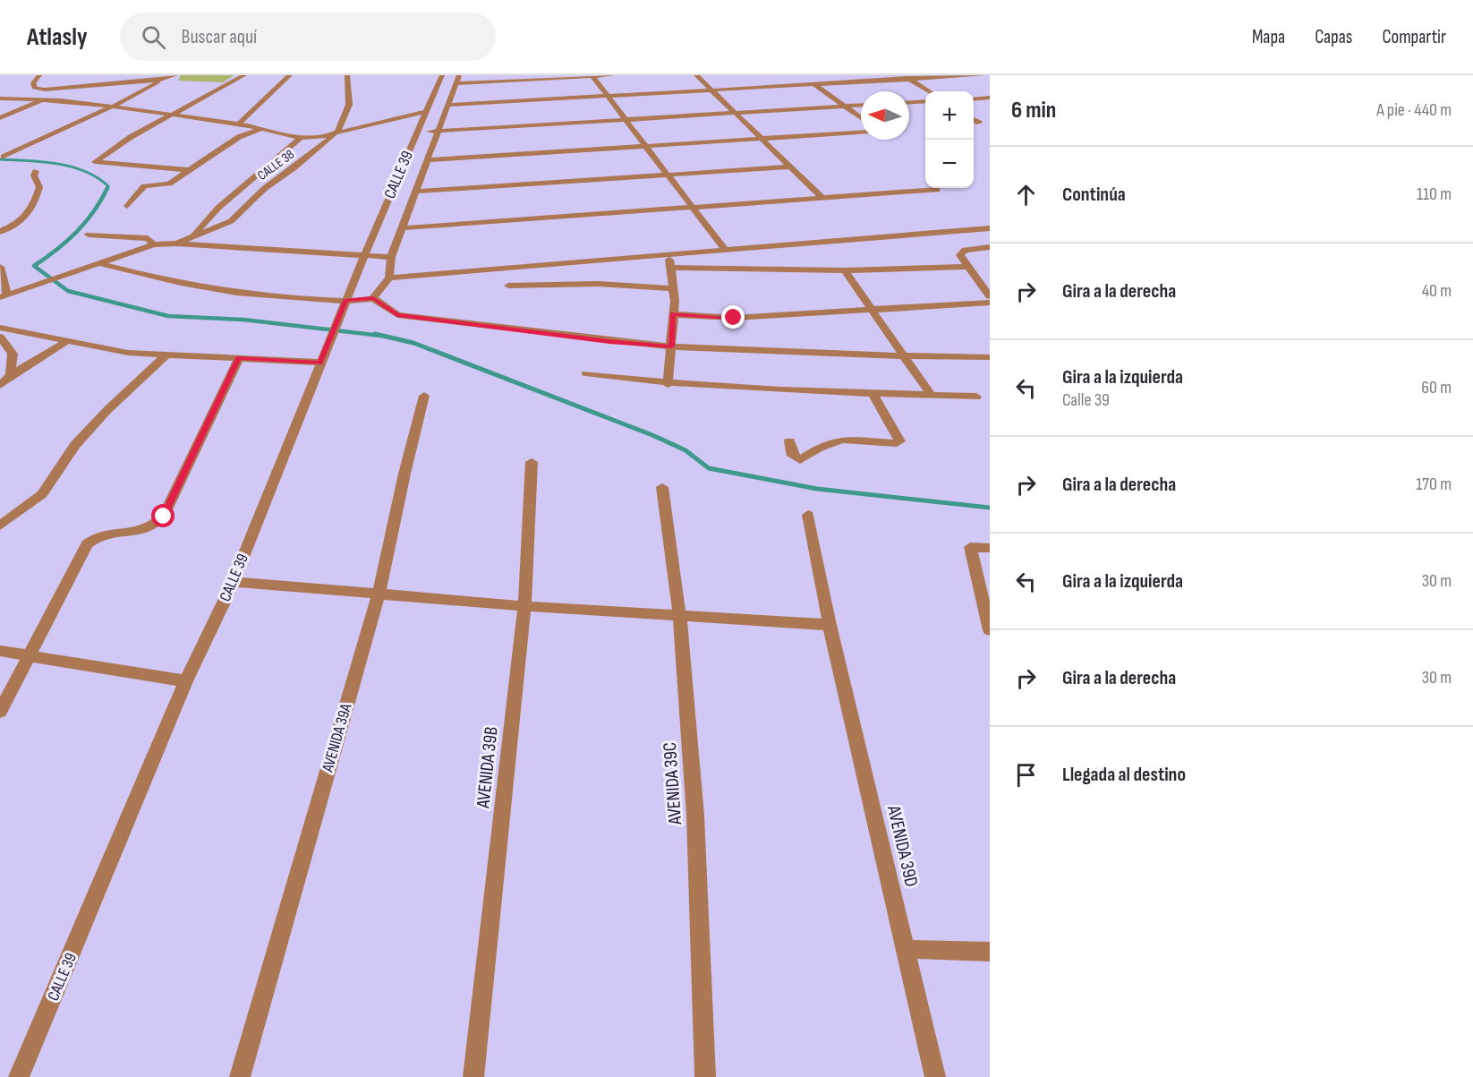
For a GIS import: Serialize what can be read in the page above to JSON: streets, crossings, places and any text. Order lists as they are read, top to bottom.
{
  "streets": {
    "street": [
      "CALLE 38",
      "CALLE 39",
      "AVENIDA 39A",
      "AVENIDA 39B",
      "AVENIDA 39C",
      "AVENIDA 39D"
    ]
  },
  "north": "left",
  "page": {
    "header": "Atlasly",
    "search": "Buscar aquí",
    "nav": ["Mapa", "Capas", "Compartir"],
    "heading": ["6 min", "A pie · 440 m"],
    "map_buttons": ["+", "−"],
    "list": [
      ["Continúa", "110 m"],
      ["Gira a la derecha", "40 m"],
      ["Gira a la izquierda", "Calle 39", "60 m"],
      ["Gira a la derecha", "170 m"],
      ["Gira a la izquierda", "30 m"],
      ["Gira a la derecha", "30 m"],
      "Llegada al destino"
    ]
  }
}
